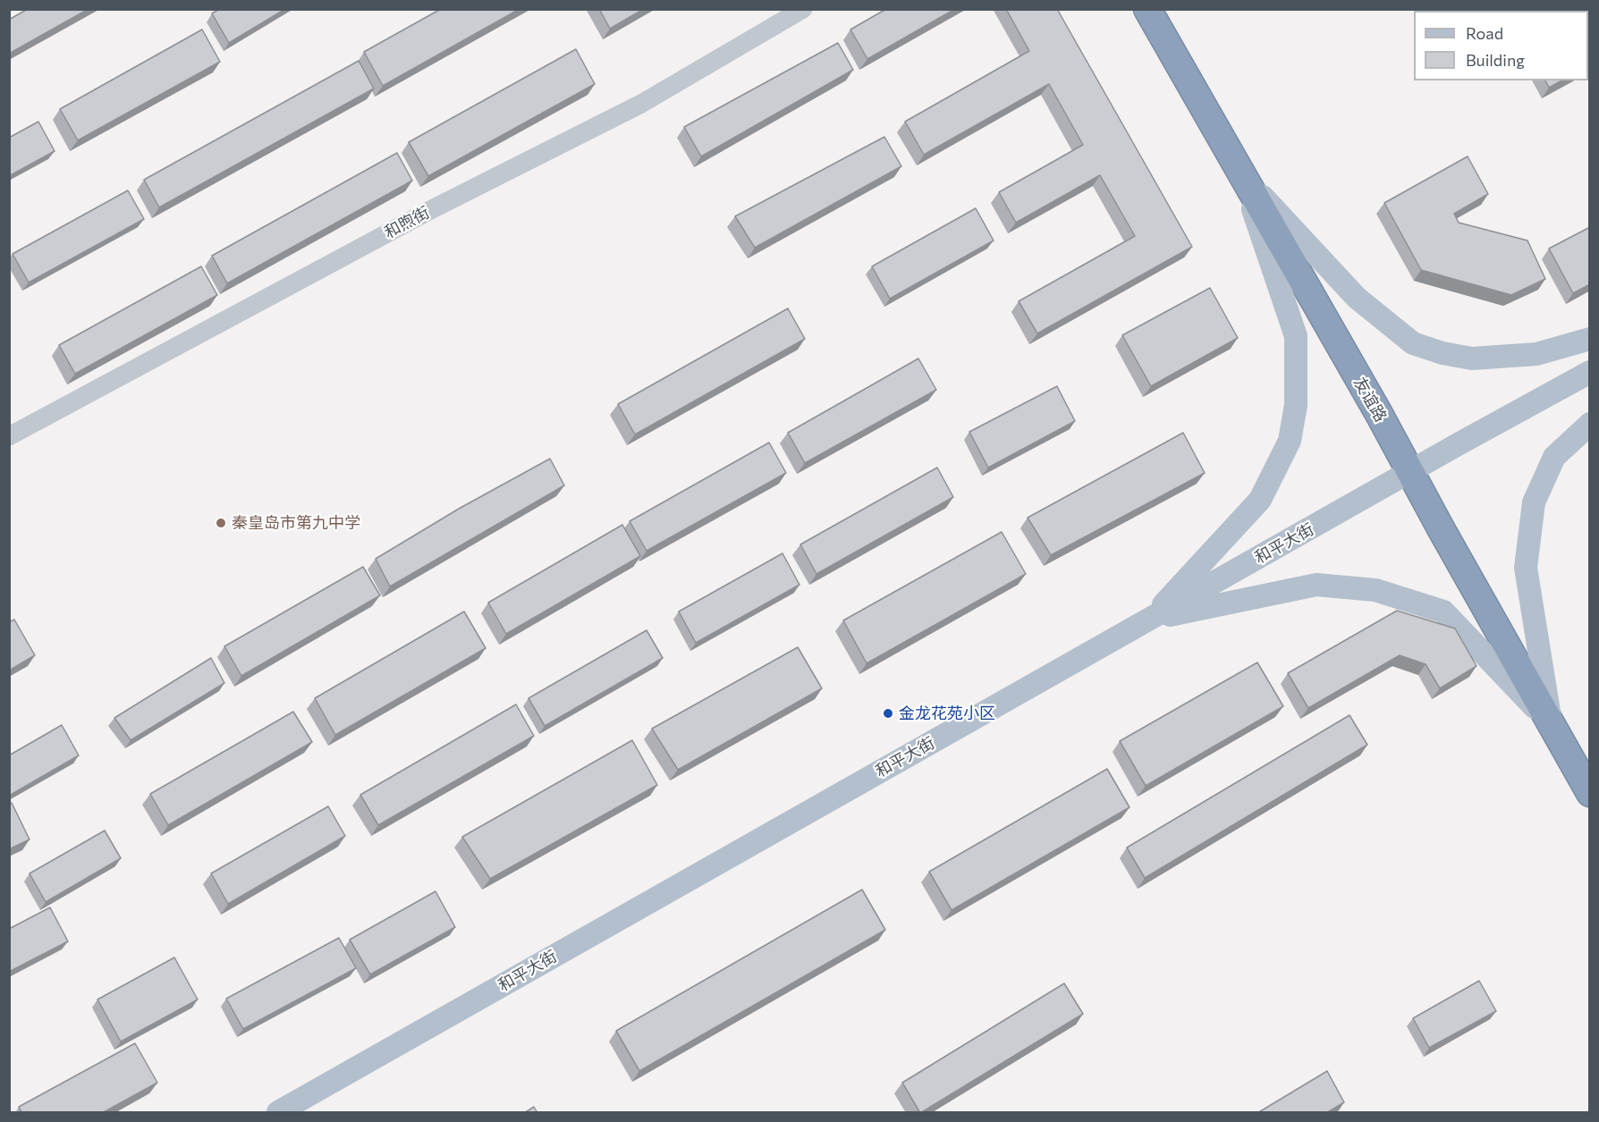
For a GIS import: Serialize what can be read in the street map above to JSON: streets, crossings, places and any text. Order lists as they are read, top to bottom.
{
  "streets": {
    "highway": ["友谊路"],
    "main road": ["和平大街"],
    "street": ["和煦街"]
  },
  "crossings": [
    ["友谊路", "和平大街"]
  ],
  "places": ["秦皇岛市第九中学", "金龙花苑小区"],
  "legend": ["Road", "Building"]
}
